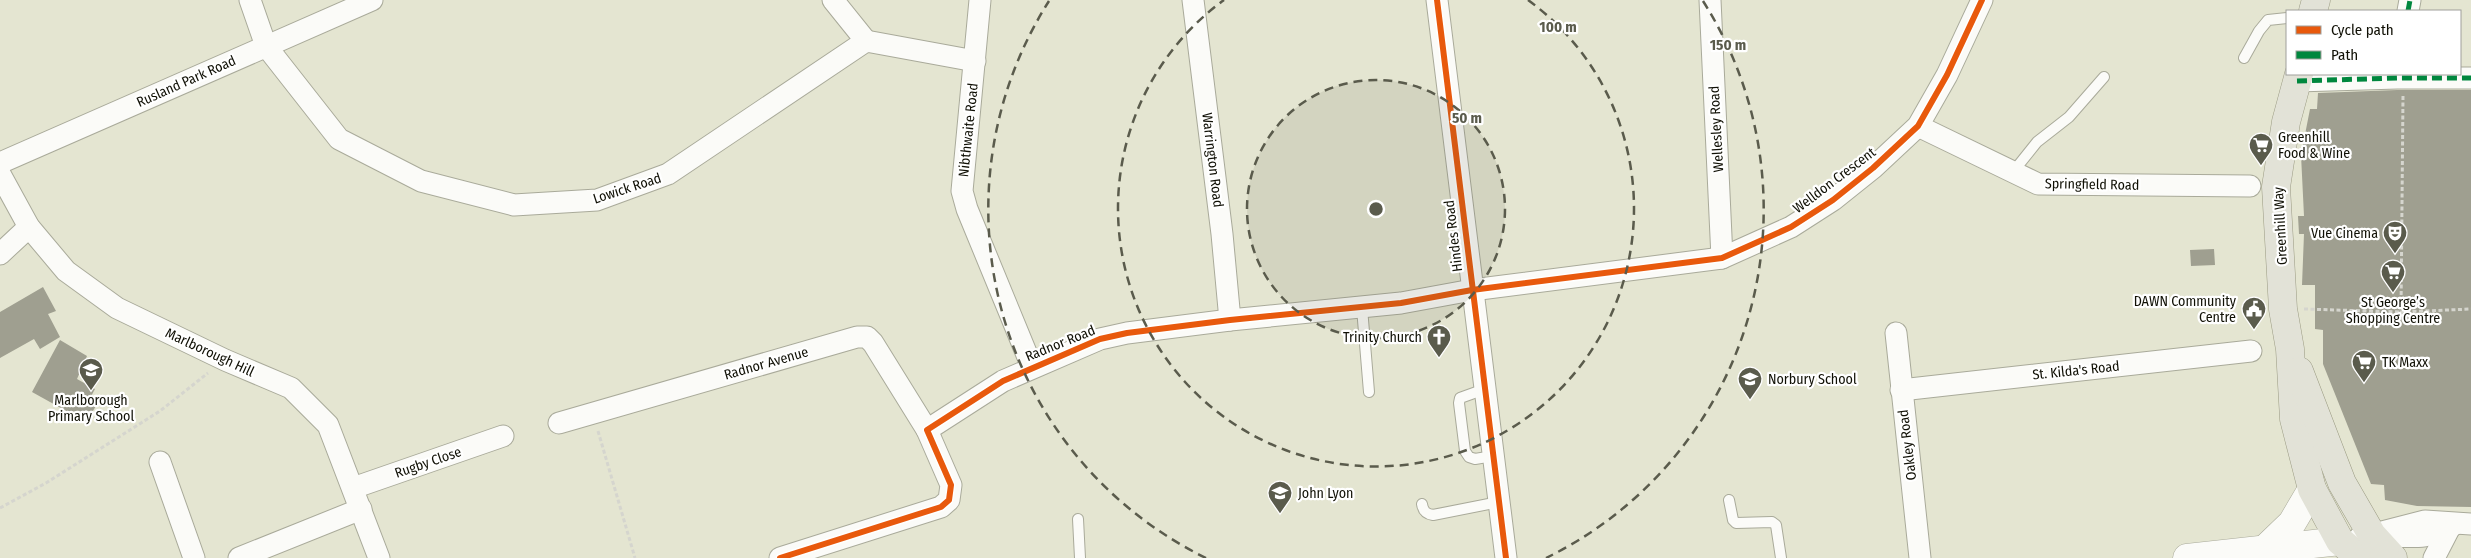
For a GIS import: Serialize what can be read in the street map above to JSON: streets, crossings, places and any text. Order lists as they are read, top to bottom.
{
  "streets": {
    "main road": ["Greenhill Way"],
    "street": [
      "Rusland Park Road",
      "Wellesley Road",
      "Nibthwaite Road",
      "Warrington Road",
      "Welldon Crescent",
      "Springfield Road",
      "Lowick Road",
      "Hindes Road",
      "Radnor Road",
      "Marlborough Hill",
      "Radnor Avenue",
      "St. Kilda's Road",
      "Oakley Road",
      "Rugby Close"
    ]
  },
  "crossings": [
    ["Rusland Park Road", "Lowick Road"],
    ["Wellesley Road", "Welldon Crescent"],
    ["Nibthwaite Road", "Radnor Road"],
    ["Warrington Road", "Radnor Road"],
    ["Welldon Crescent", "Springfield Road"],
    ["Welldon Crescent", "Hindes Road"],
    ["Welldon Crescent", "Radnor Road"],
    ["Hindes Road", "Radnor Road"],
    ["Radnor Road", "Radnor Avenue"],
    ["Marlborough Hill", "Rugby Close"],
    ["St. Kilda's Road", "Oakley Road"]
  ],
  "places": {
    "supermarket": ["Greenhill Food & Wine", "St George’s Shopping Centre", "TK Maxx"],
    "theatre": ["Vue Cinema"],
    "public building": ["DAWN Community Centre"],
    "church": ["Trinity Church"],
    "school or university": ["Marlborough Primary School", "Norbury School", "John Lyon"]
  },
  "legend": ["Cycle path", "Path"],
  "rings": ["100 m", "150 m", "50 m"]
}
